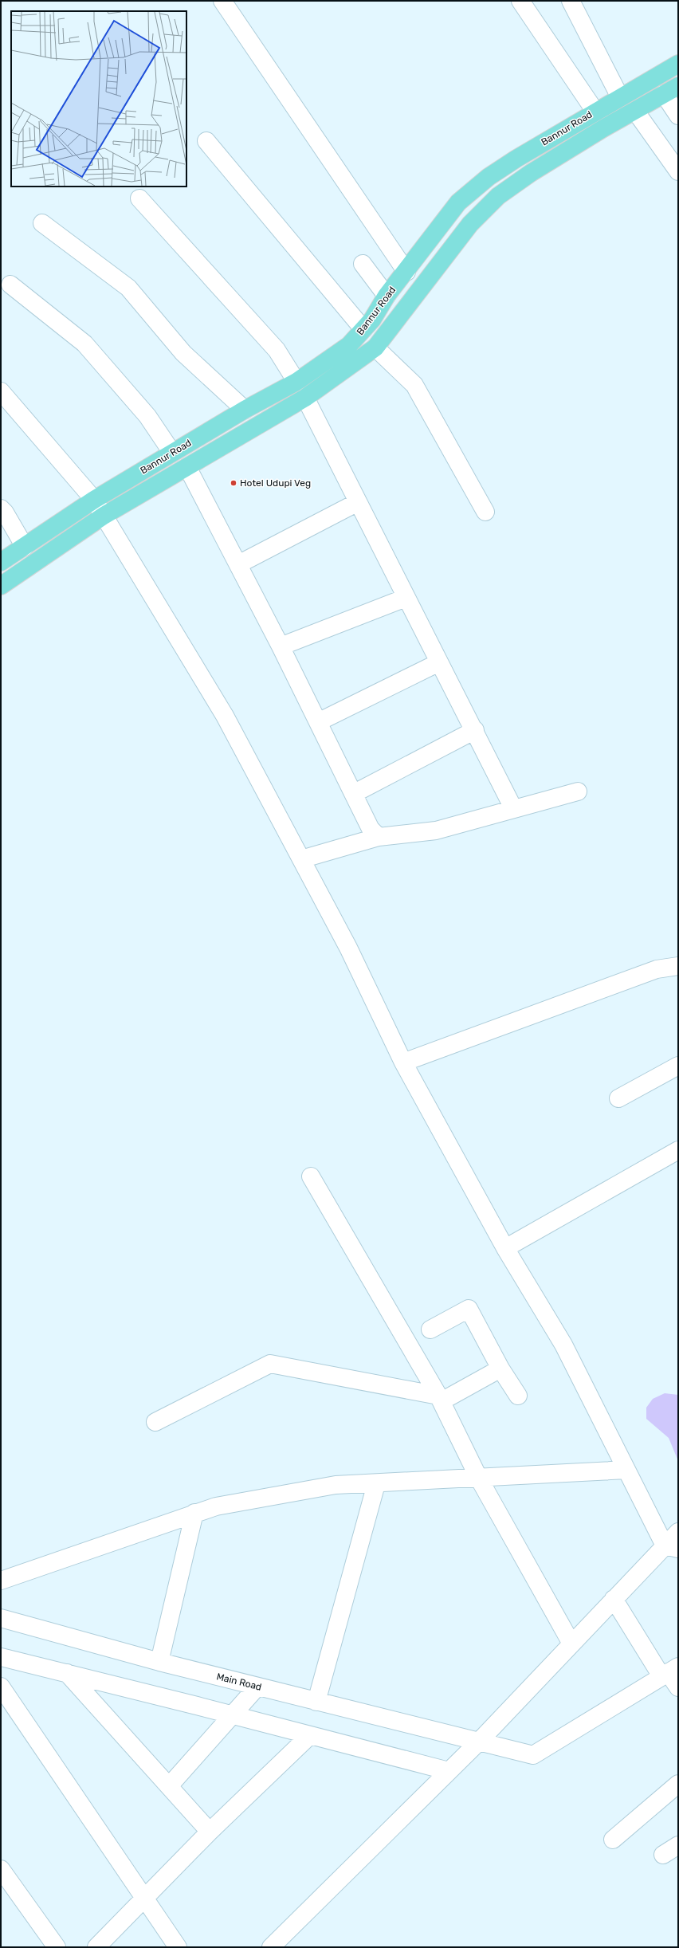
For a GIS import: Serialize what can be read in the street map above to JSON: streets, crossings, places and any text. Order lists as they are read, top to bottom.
{
  "streets": {
    "main road": ["Bannur Road"],
    "street": ["Main Road"]
  },
  "places": ["Hotel Udupi Veg"]
}
